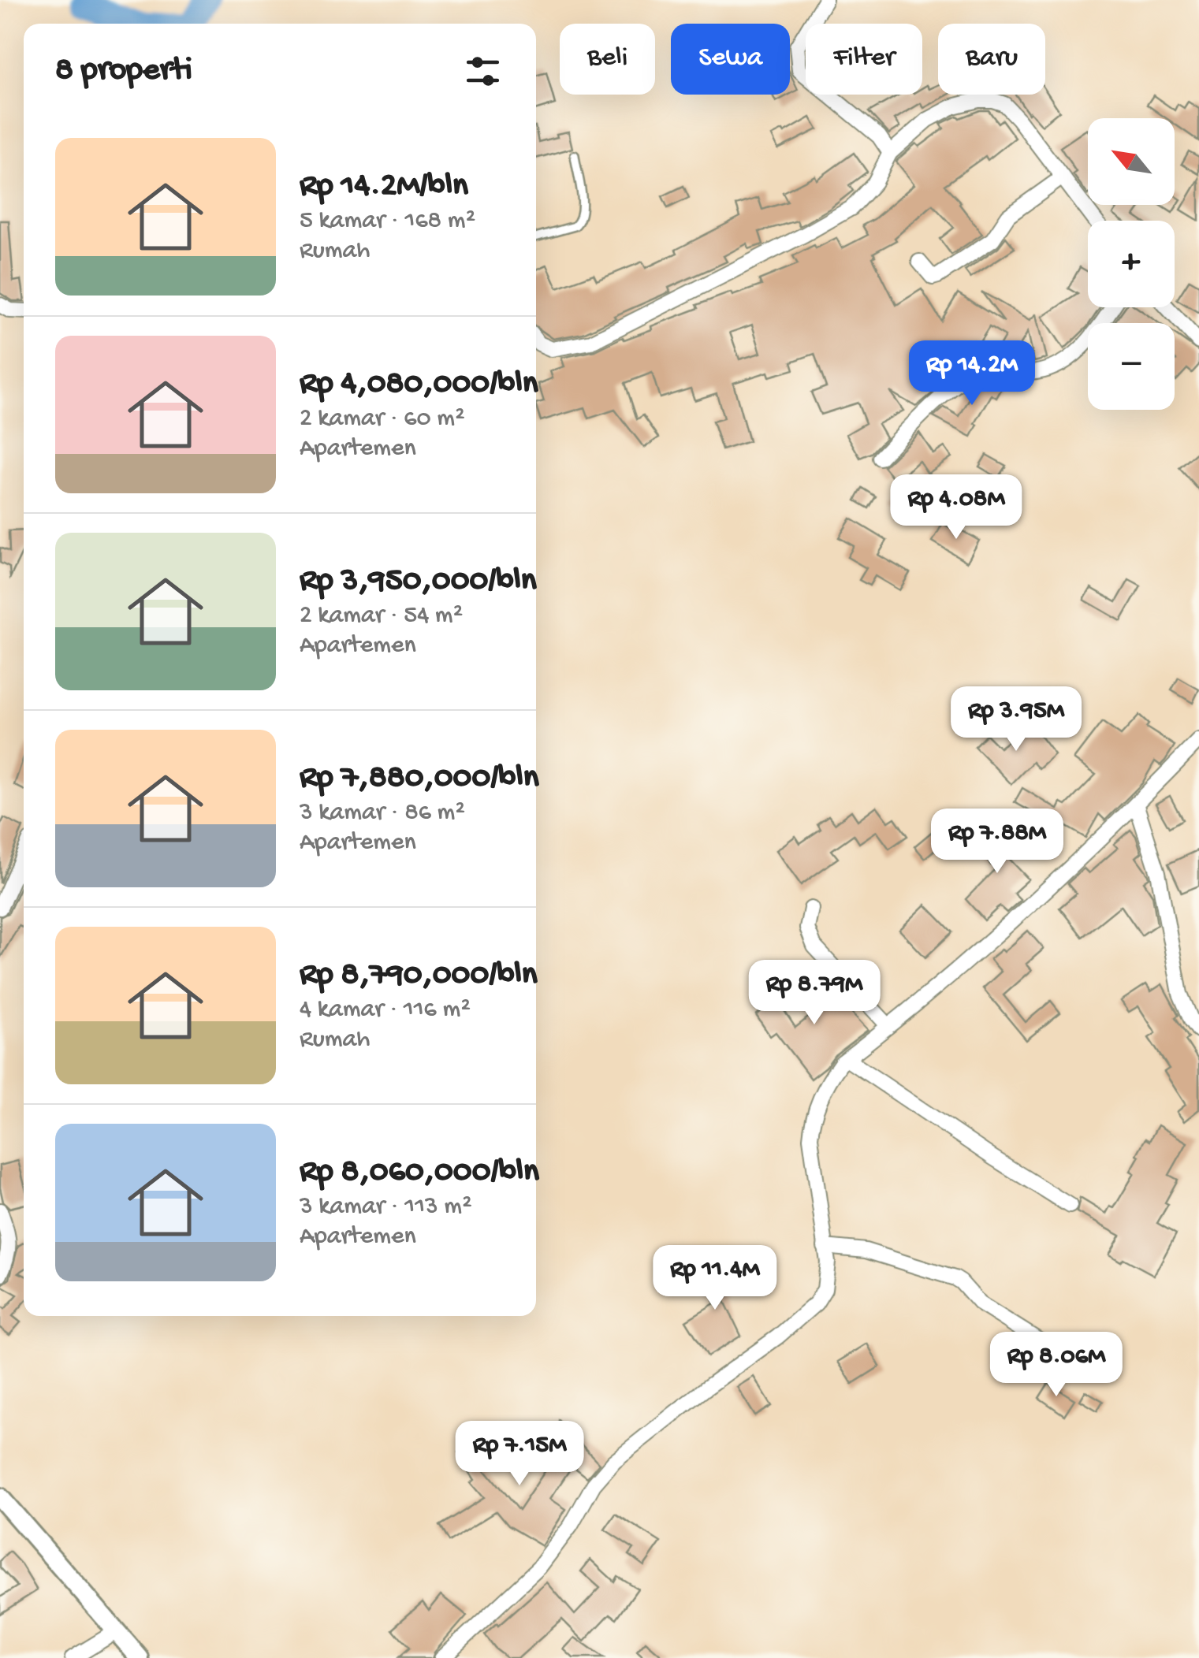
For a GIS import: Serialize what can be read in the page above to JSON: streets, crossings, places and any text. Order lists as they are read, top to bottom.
{
  "north": "top left",
  "page": {
    "chip": [
      "Beli",
      "Sewa",
      "Filter",
      "Baru"
    ],
    "heading": "8 properti",
    "map_buttons": ["+", "−"],
    "list": [
      {
        "name": "Rp 14.2M/bln",
        "note": "5 kamar · 168 m² · Rumah"
      },
      {
        "name": "Rp 4,080,000/bln",
        "note": "2 kamar · 60 m² · Apartemen"
      },
      {
        "name": "Rp 3,950,000/bln",
        "note": "2 kamar · 54 m² · Apartemen"
      },
      {
        "name": "Rp 7,880,000/bln",
        "note": "3 kamar · 86 m² · Apartemen"
      },
      {
        "name": "Rp 8,790,000/bln",
        "note": "4 kamar · 116 m² · Rumah"
      },
      {
        "name": "Rp 8,060,000/bln",
        "note": "3 kamar · 113 m² · Apartemen"
      }
    ],
    "price": [
      "Rp 14.2M",
      "Rp 4.08M",
      "Rp 3.95M",
      "Rp 7.88M",
      "Rp 8.79M",
      "Rp 11.4M",
      "Rp 8.06M",
      "Rp 7.15M"
    ]
  }
}
